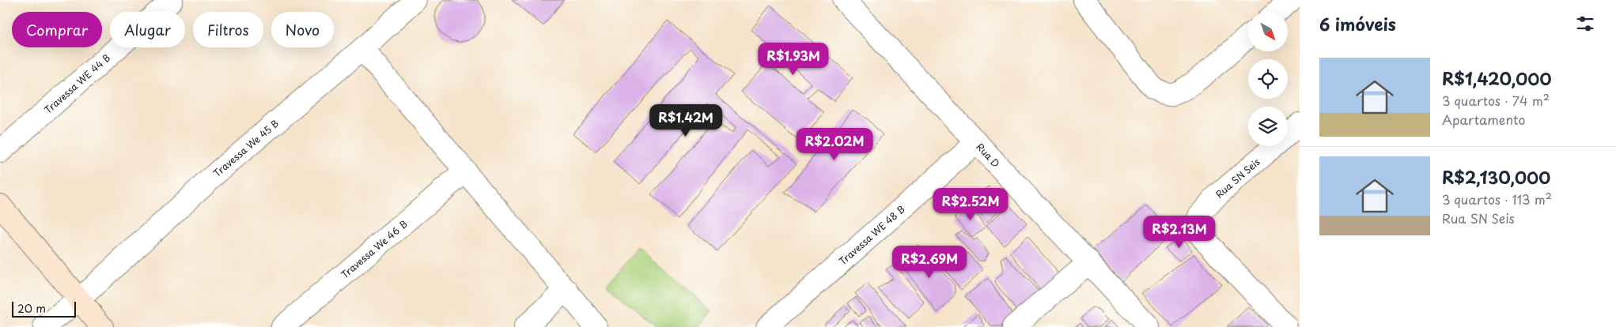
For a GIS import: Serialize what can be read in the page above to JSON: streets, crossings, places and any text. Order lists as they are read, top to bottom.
{
  "streets": {
    "street": [
      "Travessa WE 44 B",
      "Travessa We 45 B",
      "Rua D",
      "Rua SN Seis",
      "Travessa WE 48 B",
      "Travessa We 46 B"
    ]
  },
  "crossings": [
    ["Rua D", "Travessa WE 48 B"]
  ],
  "scale_bar": "20 m",
  "north": "bottom right",
  "page": {
    "heading": "6 imóveis",
    "chip": [
      "Comprar",
      "Alugar",
      "Filtros",
      "Novo"
    ],
    "price": [
      "R$1.93M",
      "R$1.42M",
      "R$2.02M",
      "R$2.52M",
      "R$2.13M",
      "R$2.69M"
    ],
    "list": [
      {
        "name": "R$1,420,000",
        "note": "3 quartos · 74 m² · Apartamento"
      },
      {
        "name": "R$2,130,000",
        "note": "3 quartos · 113 m² · Rua SN Seis"
      }
    ],
    "scale": "20 m"
  }
}
